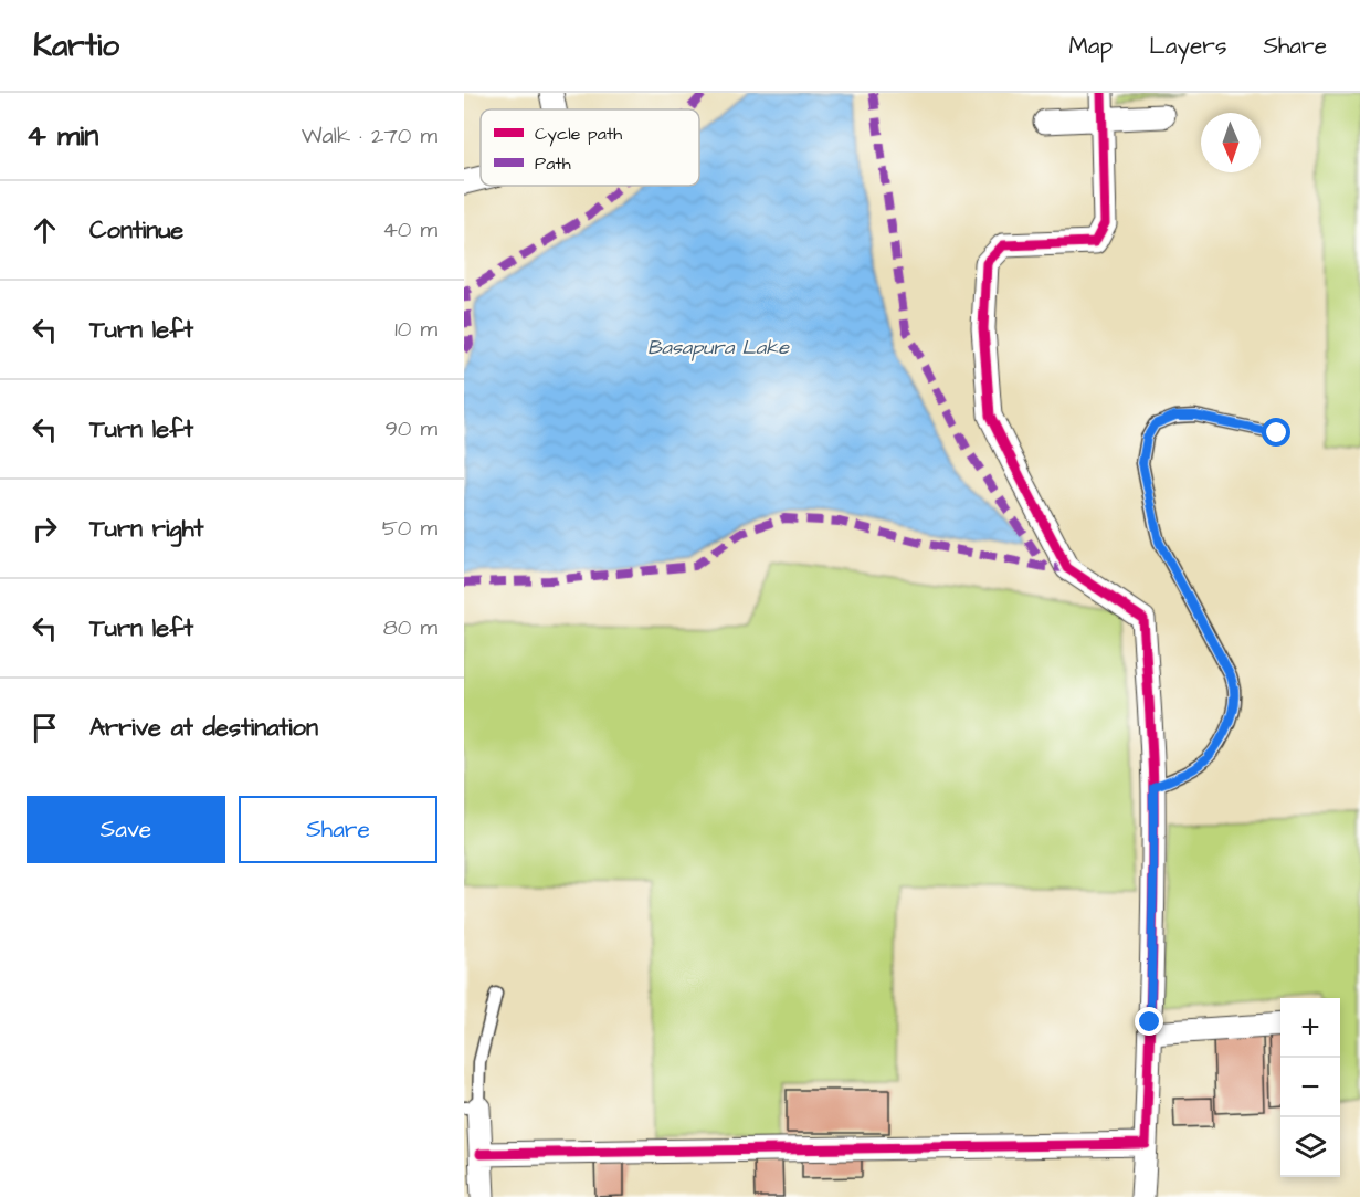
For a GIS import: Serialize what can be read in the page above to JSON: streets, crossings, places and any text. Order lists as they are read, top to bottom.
{
  "water": ["Basapura Lake"],
  "legend": ["Cycle path", "Path"],
  "north": "bottom",
  "page": {
    "header": "Kartio",
    "nav": ["Map", "Layers", "Share"],
    "heading": ["4 min", "Walk · 270 m"],
    "list": [
      ["Continue", "40 m"],
      ["Turn left", "10 m"],
      ["Turn left", "90 m"],
      ["Turn right", "50 m"],
      ["Turn left", "80 m"],
      "Arrive at destination"
    ],
    "buttons": ["Save", "Share"],
    "map_buttons": ["+", "−"]
  }
}
